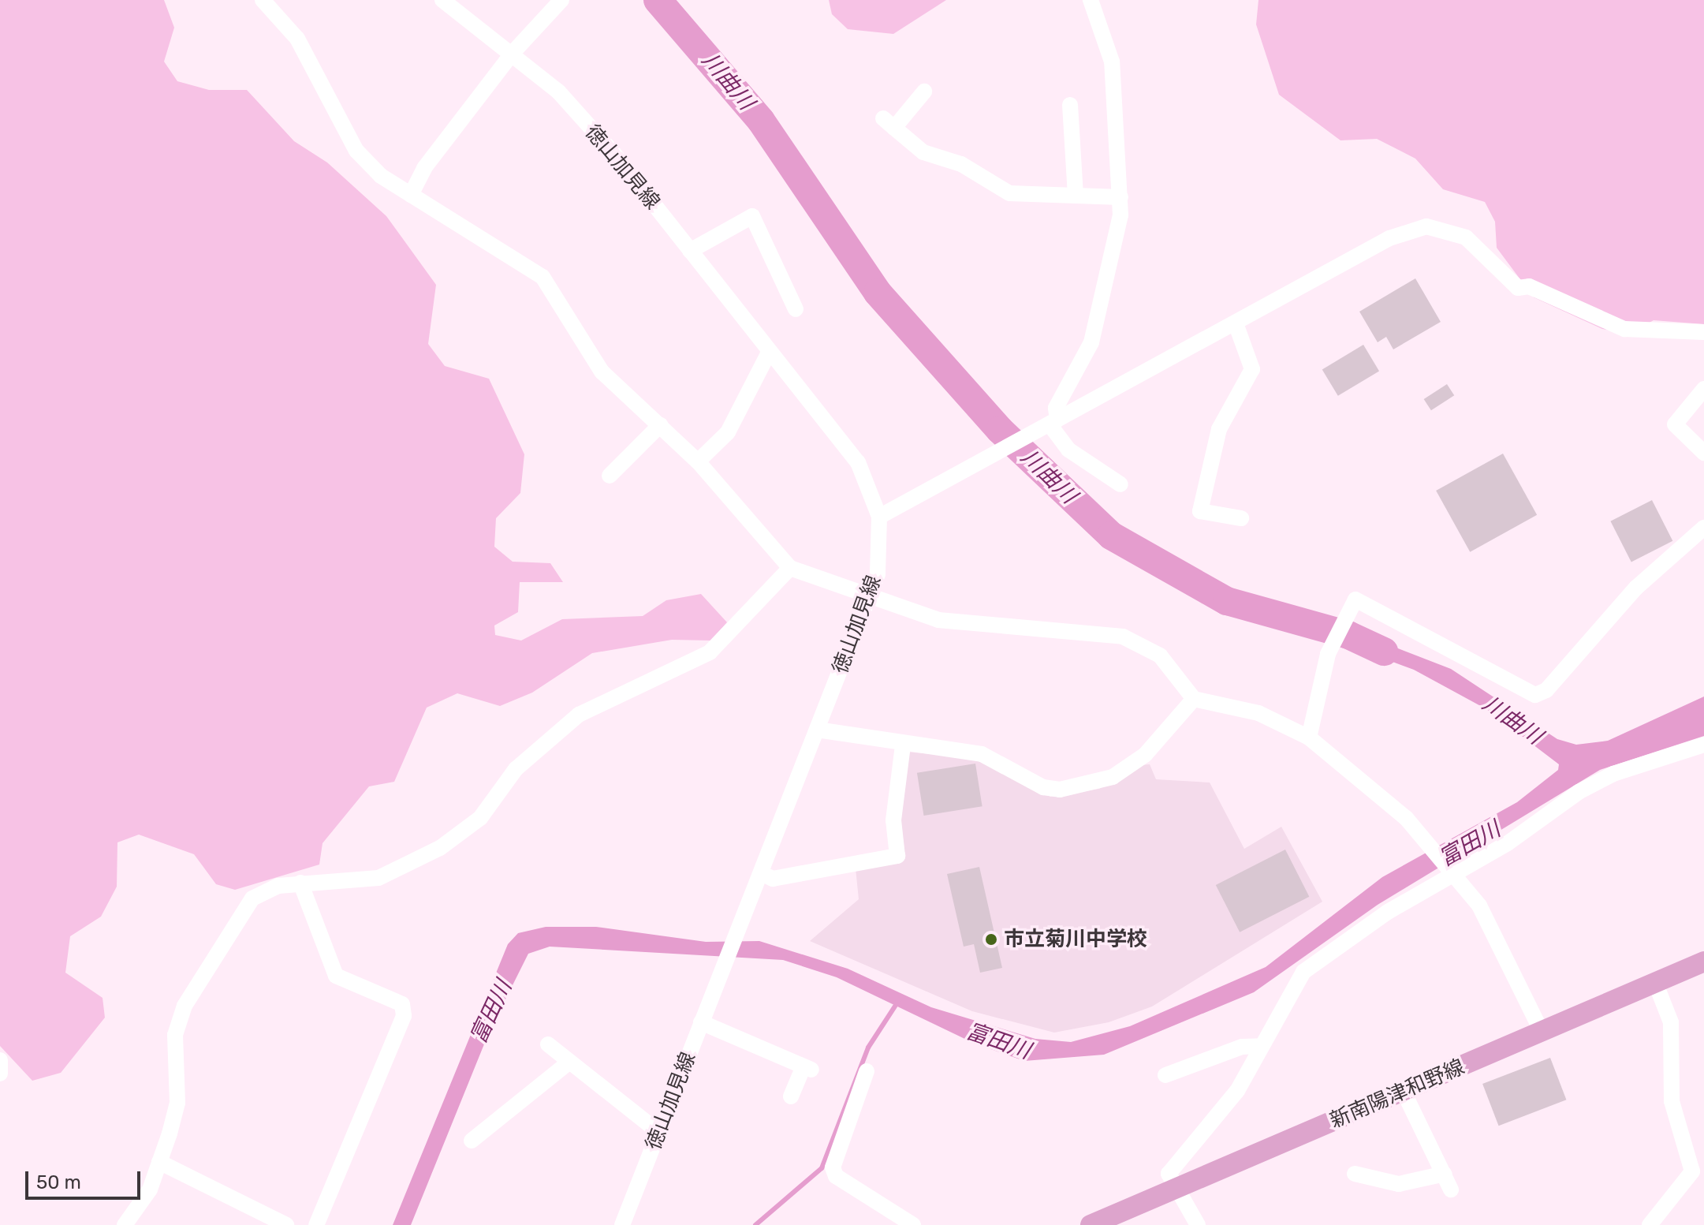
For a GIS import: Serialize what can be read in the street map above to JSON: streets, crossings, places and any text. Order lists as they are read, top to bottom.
{
  "streets": {
    "main road": ["新南陽津和野線"],
    "street": ["徳山加見線"]
  },
  "water": ["川曲川", "富田川"],
  "places": ["市立菊川中学校"],
  "scale_bar": "50 m"
}
